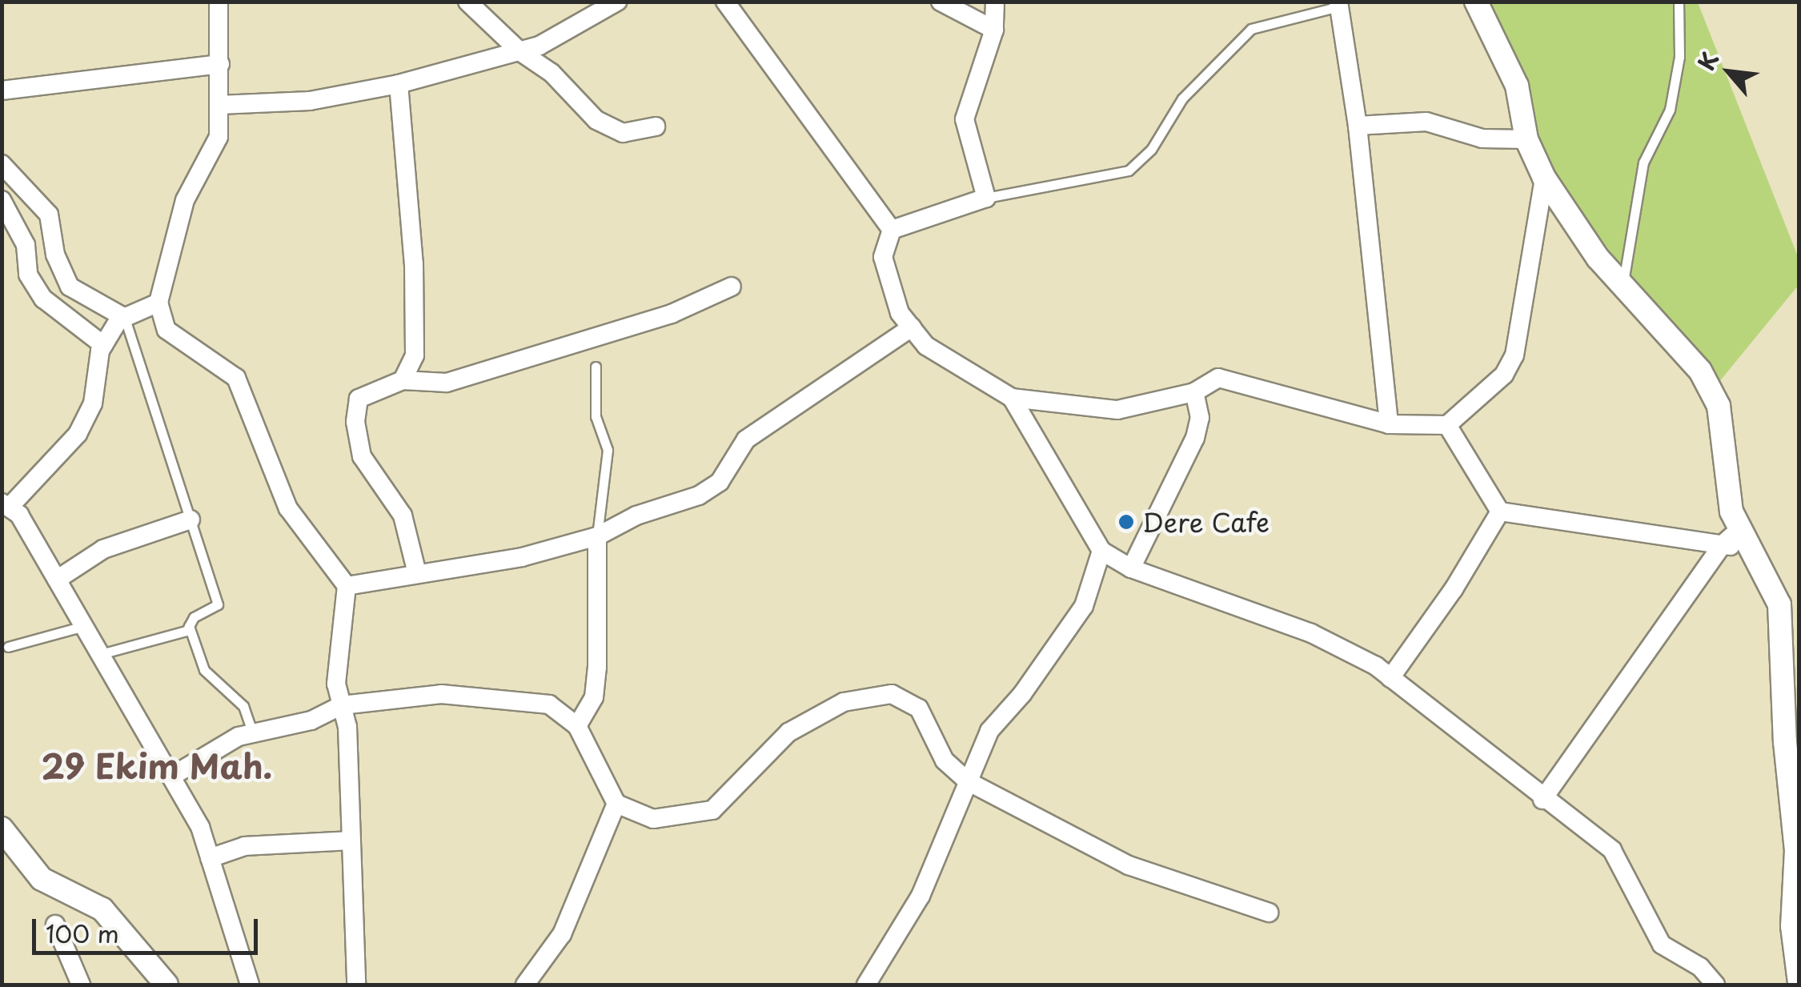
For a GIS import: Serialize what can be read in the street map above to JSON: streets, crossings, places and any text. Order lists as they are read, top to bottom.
{
  "districts": ["29 Ekim Mah."],
  "places": ["Dere Cafe"],
  "scale_bar": "100 m",
  "north": "top left"
}
